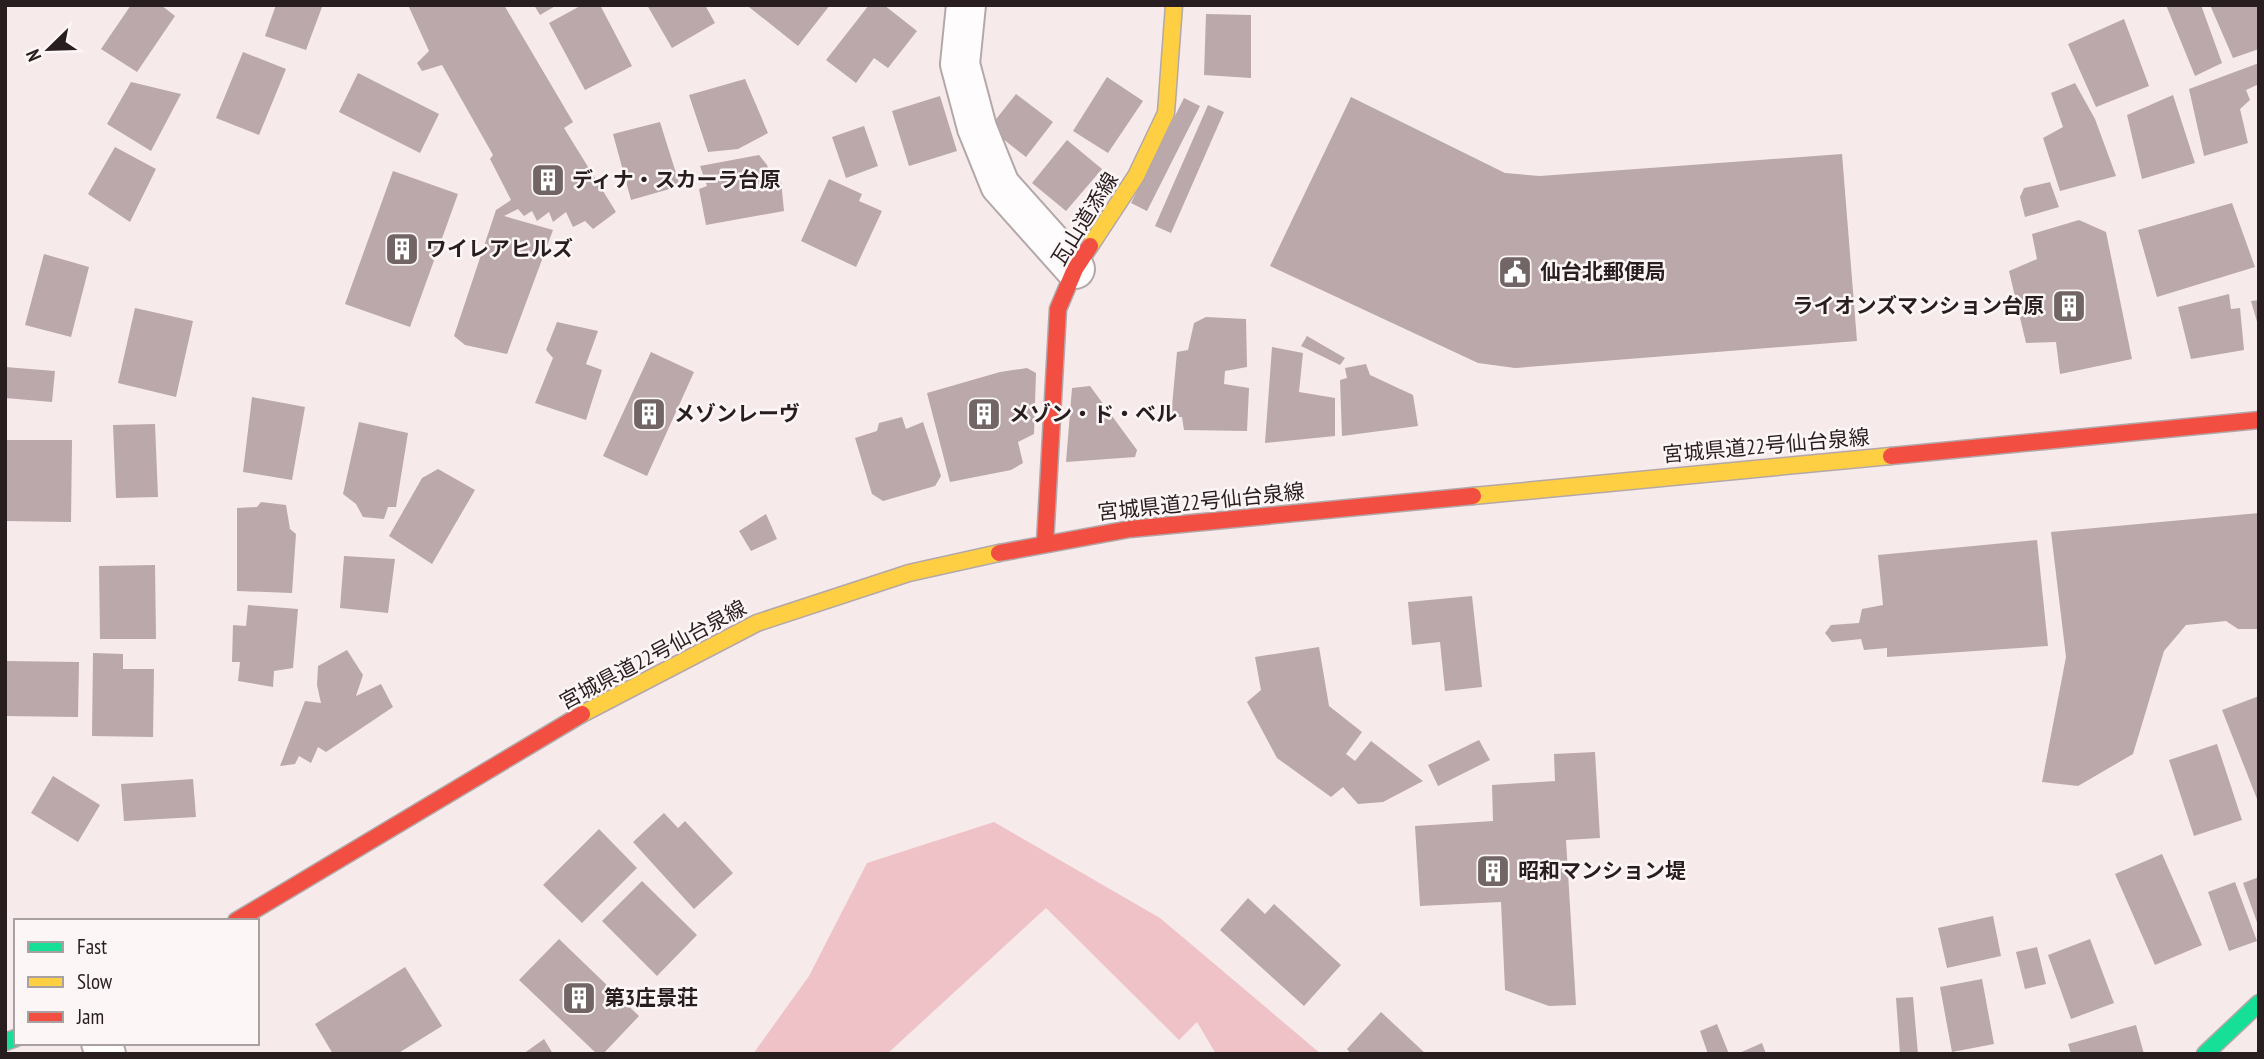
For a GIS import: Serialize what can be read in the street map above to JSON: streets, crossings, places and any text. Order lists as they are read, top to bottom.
{
  "streets": {
    "main road": ["瓦山道添線", "宮城県道22号仙台泉線"]
  },
  "crossings": [
    ["瓦山道添線", "宮城県道22号仙台泉線"]
  ],
  "places": {
    "building": [
      "ディナ・スカーラ台原",
      "ワイレアヒルズ",
      "ライオンズマンション台原",
      "メゾンレーヴ",
      "メゾン・ド・ベル",
      "昭和マンション堤",
      "第3庄景荘"
    ],
    "public building": ["仙台北郵便局"]
  },
  "legend": ["Fast", "Slow", "Jam"],
  "north": "bottom left"
}
